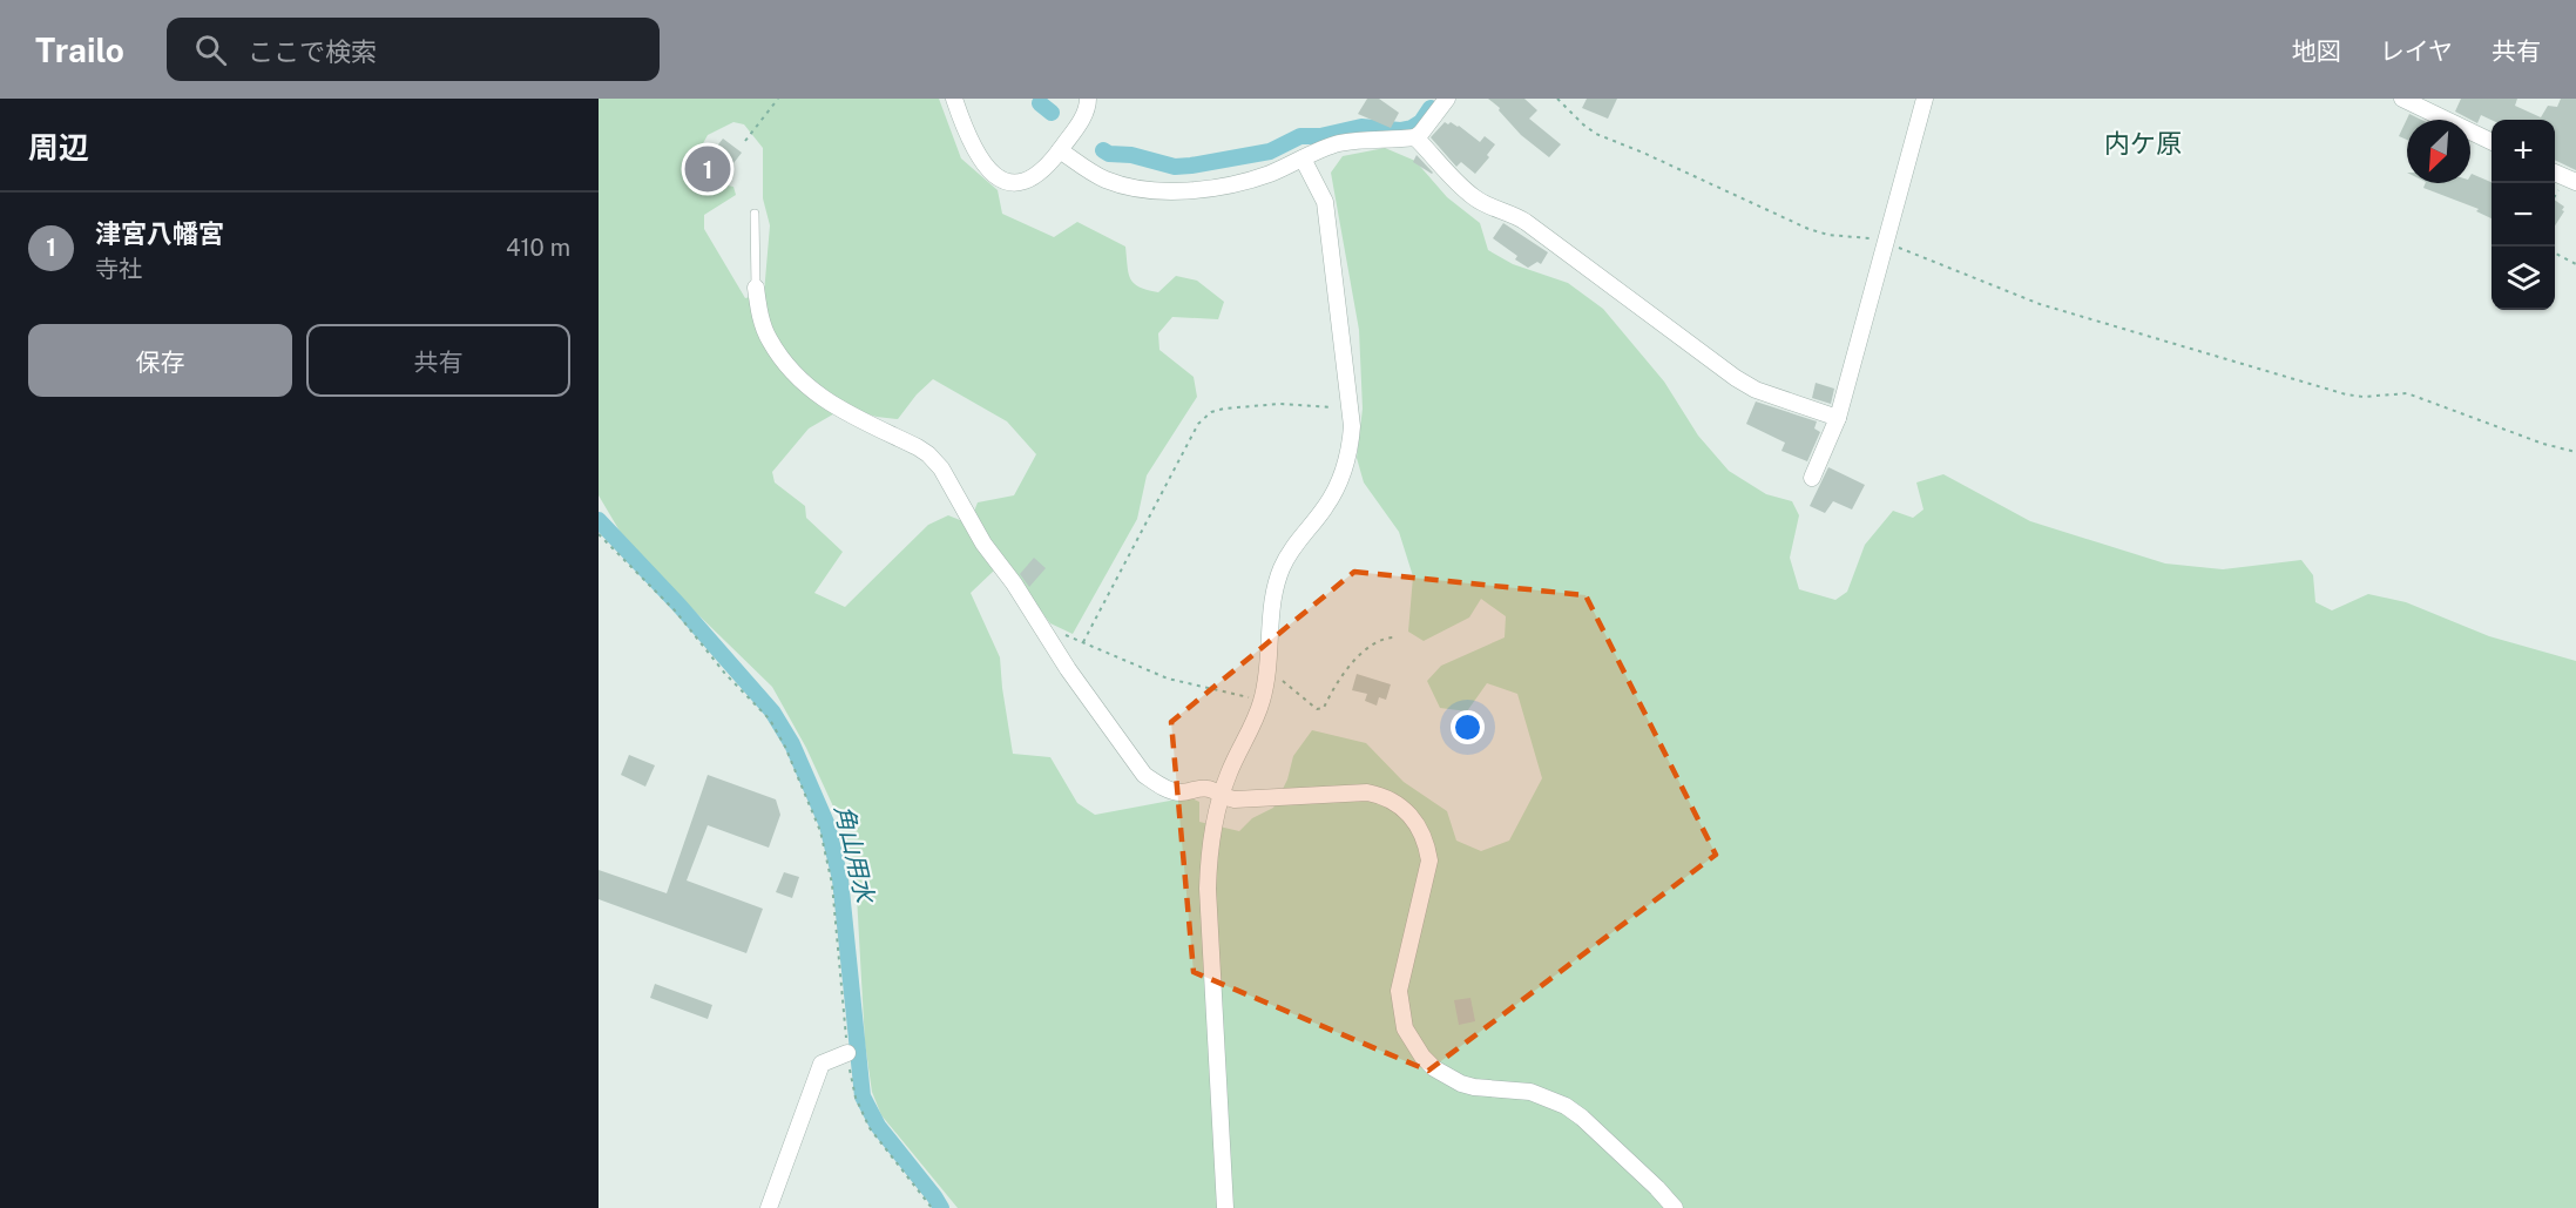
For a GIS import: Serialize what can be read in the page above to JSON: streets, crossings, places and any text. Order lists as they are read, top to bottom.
{
  "districts": ["内ケ原"],
  "water": ["角山用水"],
  "north": "bottom left",
  "page": {
    "header": "Trailo",
    "search": "ここで検索",
    "nav": ["地図", "レイヤ", "共有"],
    "heading": "周辺",
    "map_buttons": ["+", "−"],
    "pins": "1",
    "list": [
      {
        "mark": "1",
        "name": "津宮八幡宮",
        "note": "寺社",
        "value": "410 m"
      }
    ],
    "buttons": ["保存", "共有"]
  }
}
